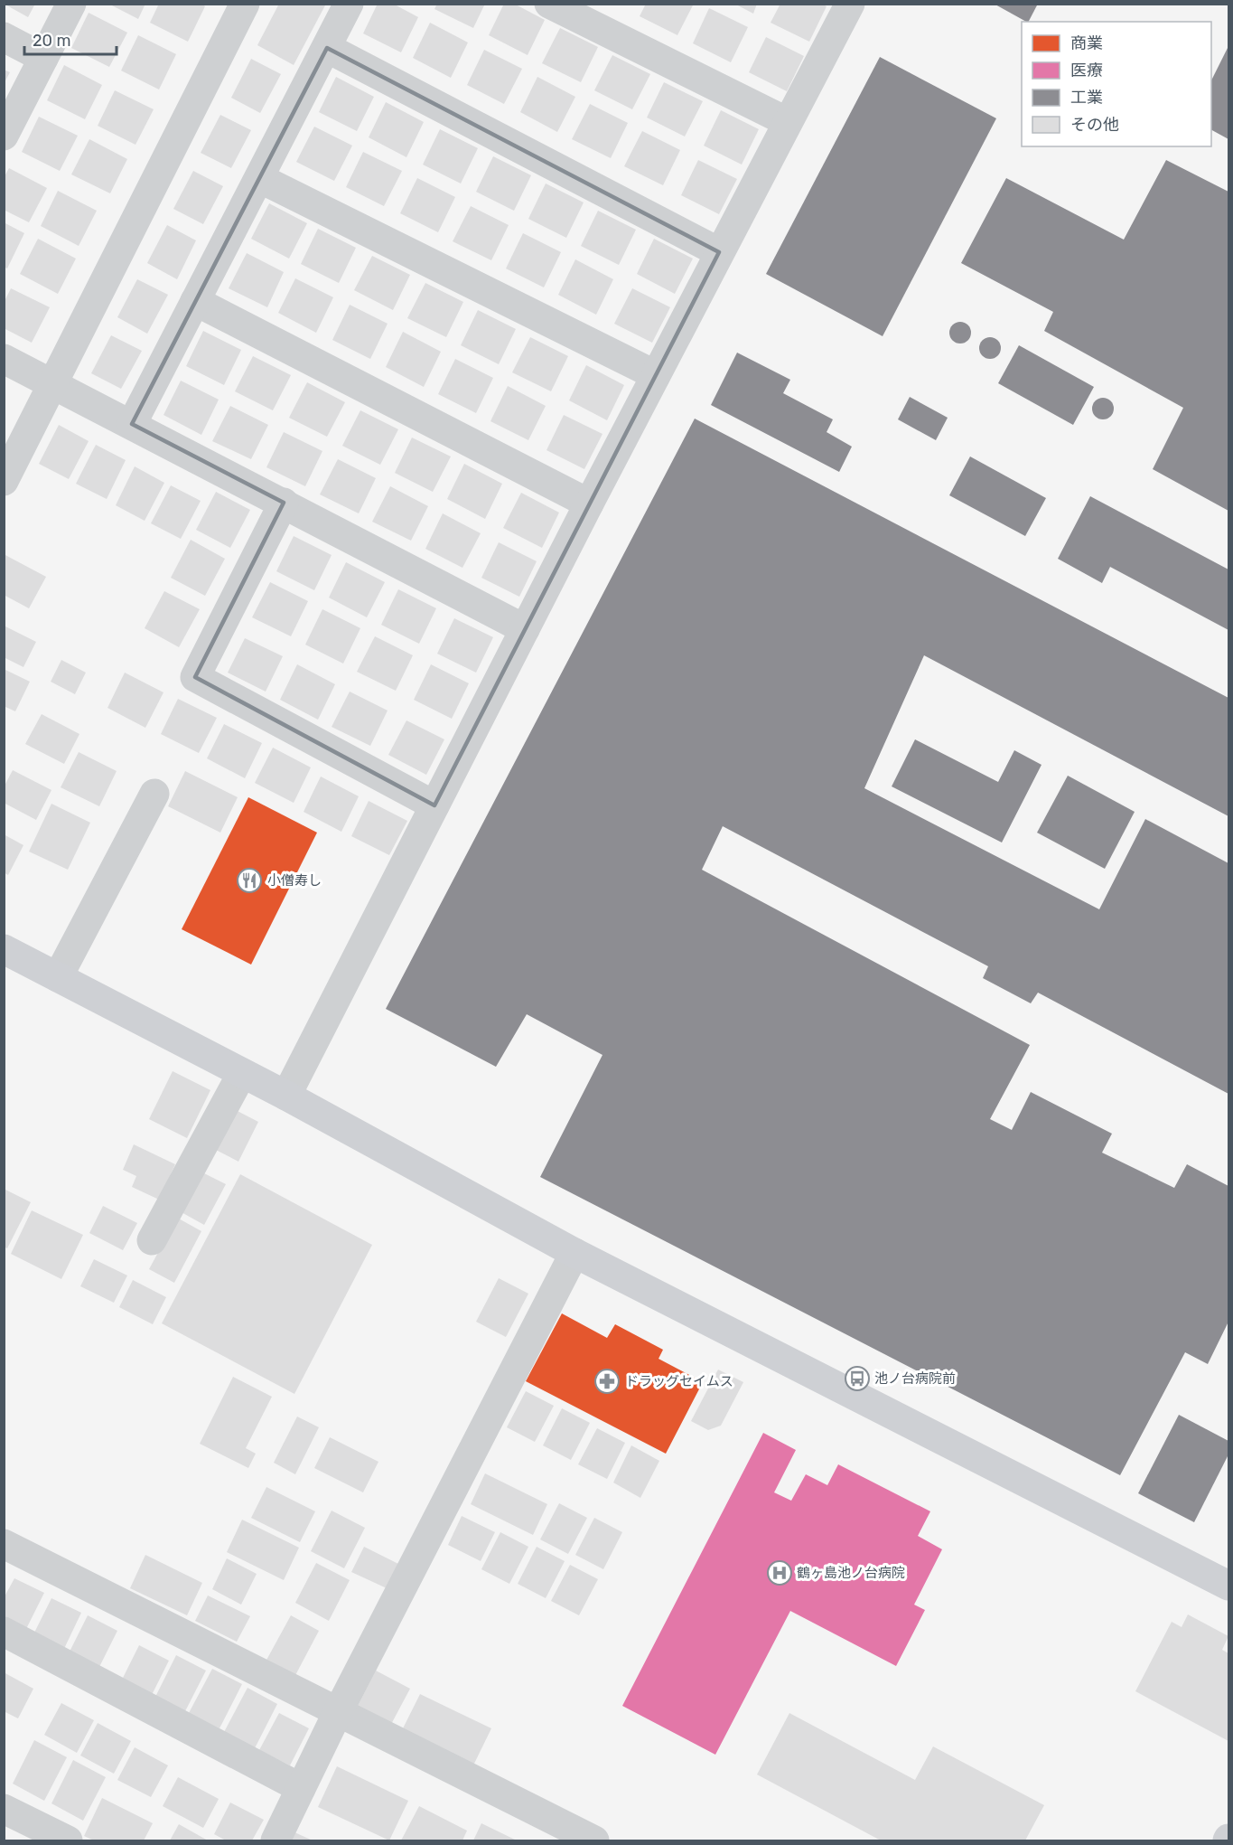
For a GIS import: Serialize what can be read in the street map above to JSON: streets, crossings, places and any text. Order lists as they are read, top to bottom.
{
  "places": {
    "restaurant": ["小僧寿し"],
    "bus stop": ["池ノ台病院前"],
    "pharmacy": ["ドラッグセイムス"],
    "hospital": ["鶴ヶ島池ノ台病院"]
  },
  "legend": [
    "商業",
    "医療",
    "工業",
    "その他"
  ],
  "scale_bar": "20 m"
}
